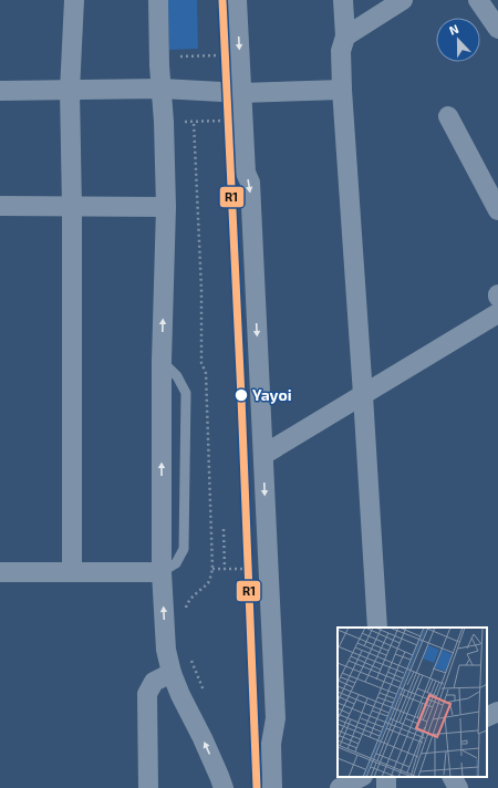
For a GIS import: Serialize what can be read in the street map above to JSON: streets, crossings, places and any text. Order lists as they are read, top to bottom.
{
  "places": ["Yayoi"],
  "lines": ["transit line R1"],
  "north": "top"
}
